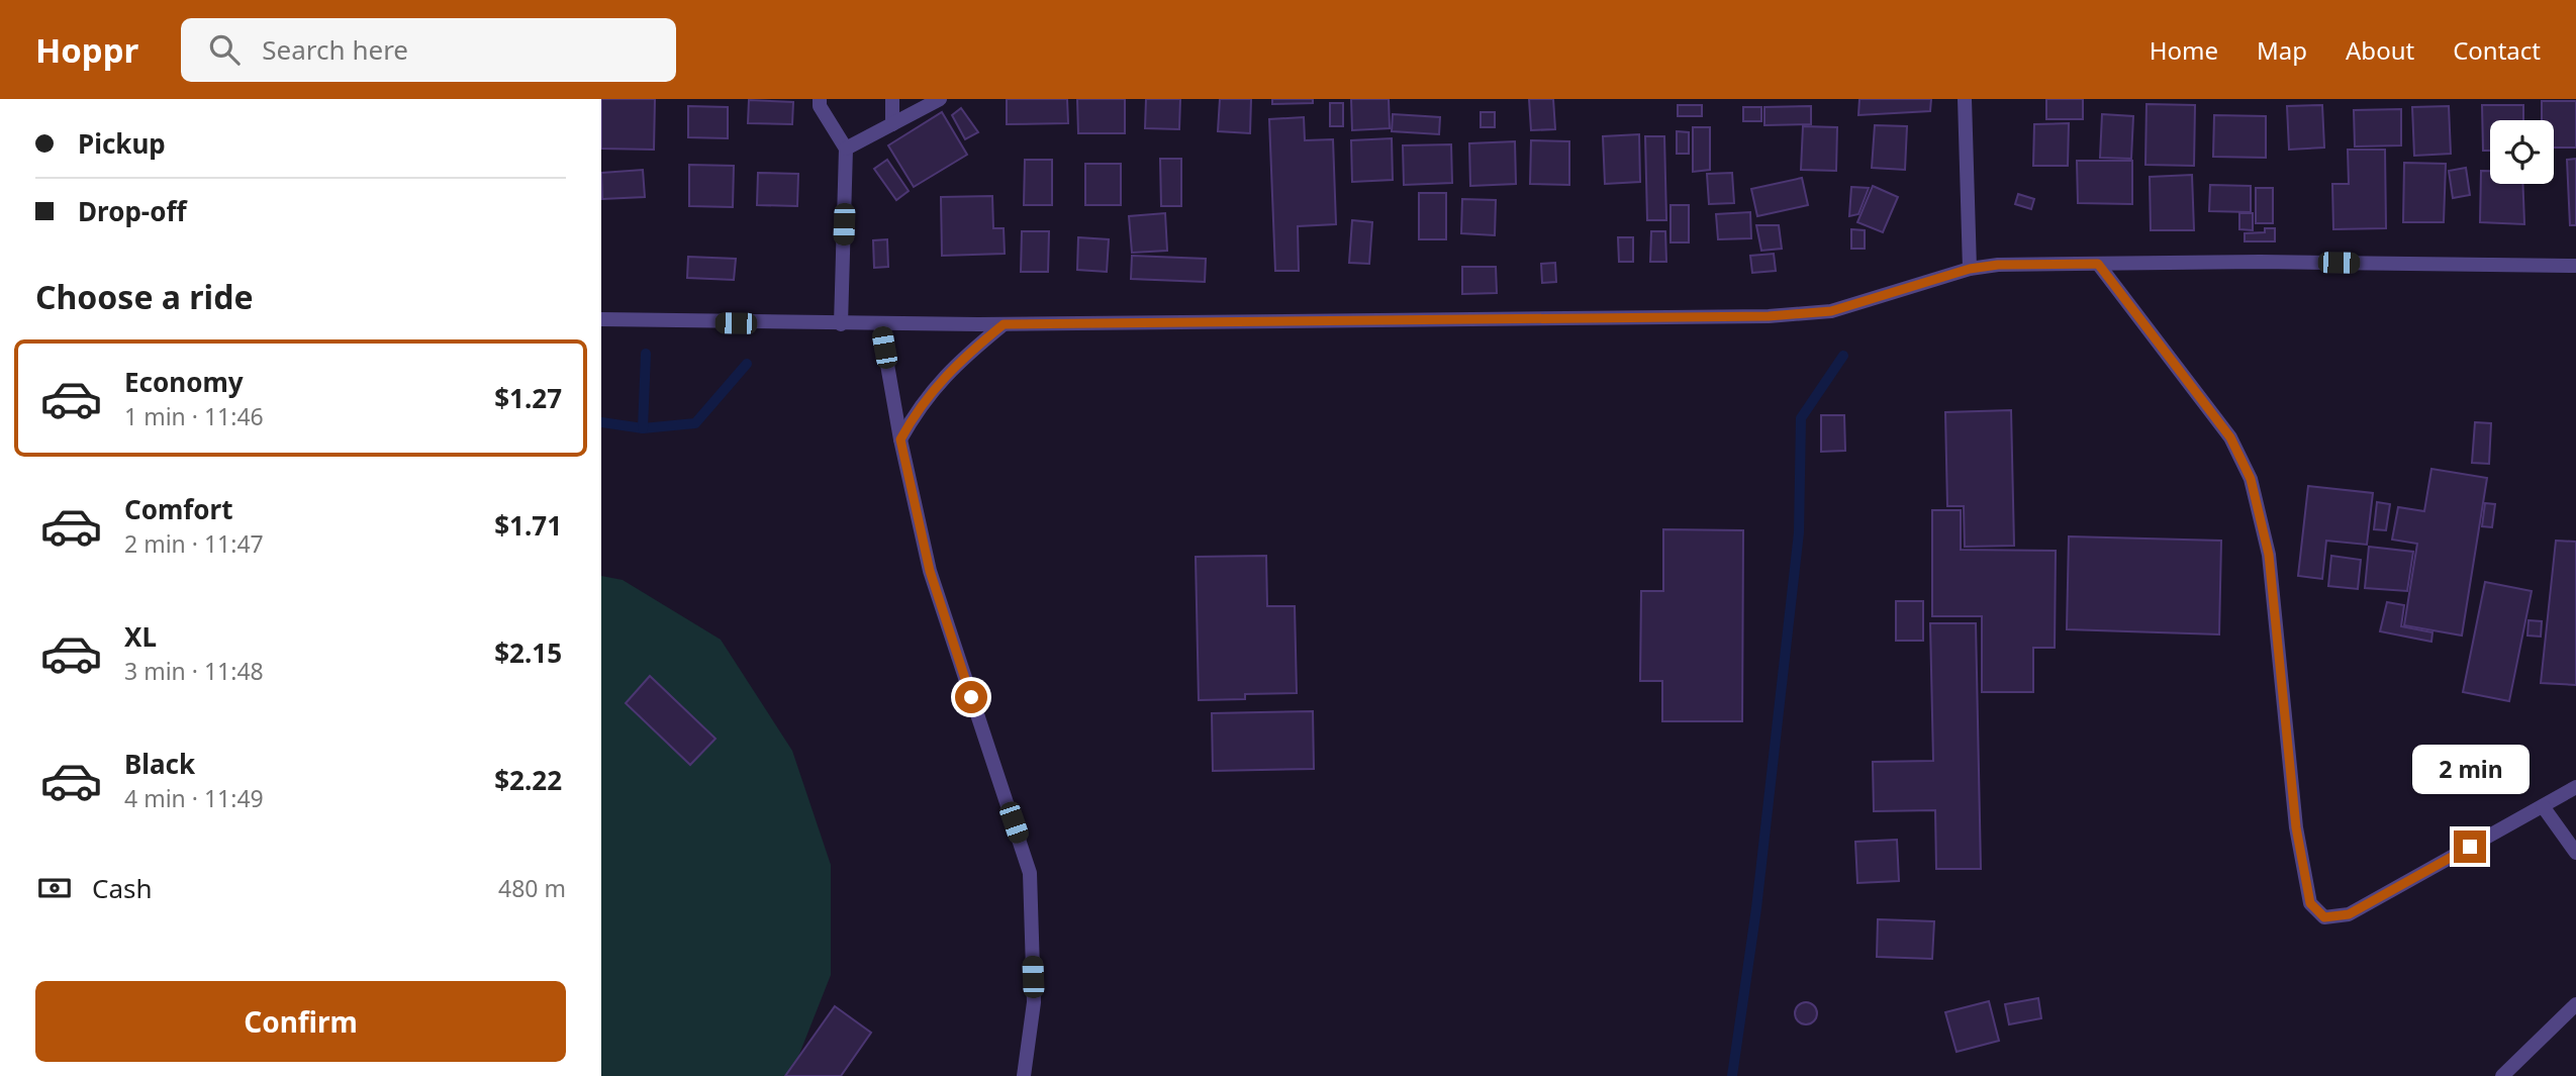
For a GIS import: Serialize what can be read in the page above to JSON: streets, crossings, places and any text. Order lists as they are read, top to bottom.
{
  "page": {
    "header": "Hoppr",
    "search": "Search here",
    "nav": [
      "Home",
      "Map",
      "About",
      "Contact"
    ],
    "banner": ["Pickup", "Drop-off"],
    "heading": "Choose a ride",
    "list": [
      {
        "name": "Economy",
        "note": "1 min · 11:46",
        "value": "$1.27"
      },
      {
        "name": "Comfort",
        "note": "2 min · 11:47",
        "value": "$1.71"
      },
      {
        "name": "XL",
        "note": "3 min · 11:48",
        "value": "$2.15"
      },
      {
        "name": "Black",
        "note": "4 min · 11:49",
        "value": "$2.22"
      }
    ],
    "bubble": "2 min",
    "pay": ["Cash", "480 m"],
    "buttons": "Confirm"
  }
}
